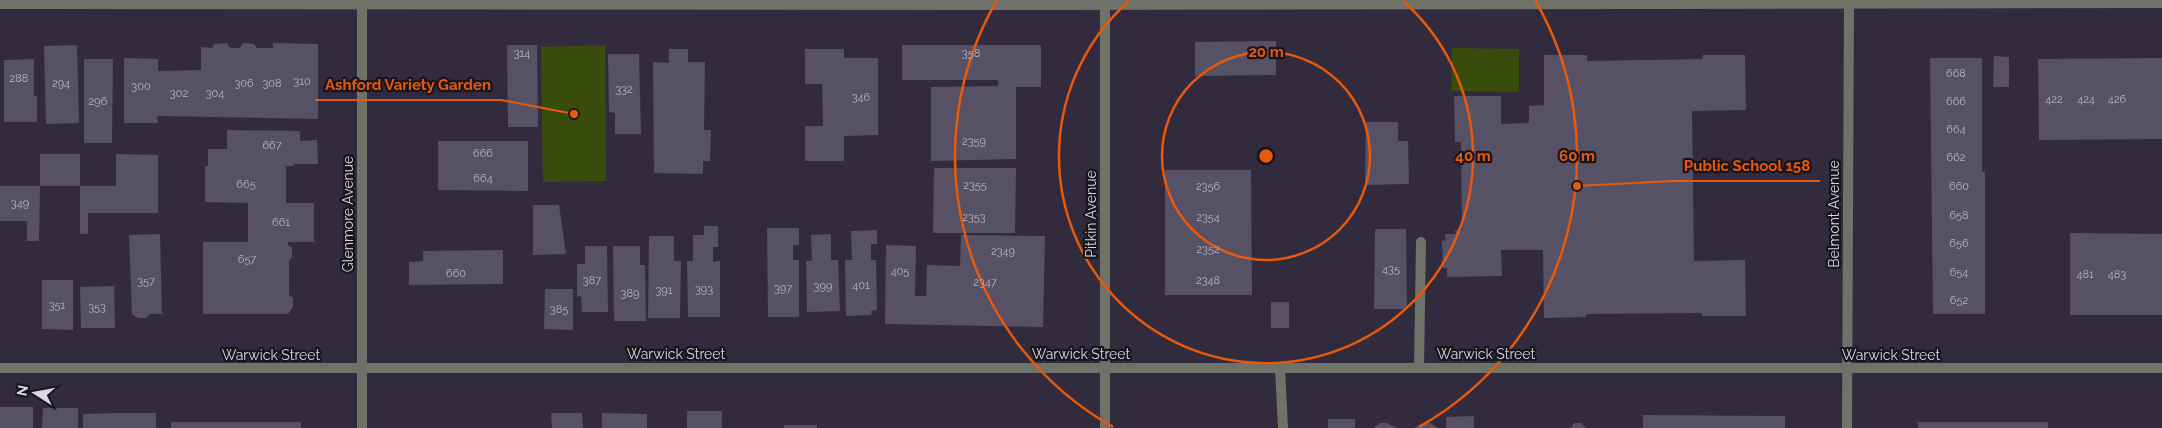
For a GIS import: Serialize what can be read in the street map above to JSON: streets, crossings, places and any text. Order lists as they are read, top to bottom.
{
  "streets": {
    "street": [
      "Glenmore Avenue",
      "Pitkin Avenue",
      "Belmont Avenue",
      "Warwick Street"
    ]
  },
  "crossings": [
    ["Glenmore Avenue", "Warwick Street"],
    ["Pitkin Avenue", "Warwick Street"],
    ["Belmont Avenue", "Warwick Street"]
  ],
  "places": ["Ashford Variety Garden", "Public School 158"],
  "house_numbers": [
    "314",
    "358",
    "668",
    "288",
    "310",
    "294",
    "306",
    "308",
    "300",
    "332",
    "302",
    "304",
    "346",
    "422",
    "424",
    "426",
    "296",
    "666",
    "664",
    "2359",
    "667",
    "666",
    "662",
    "664",
    "665",
    "2355",
    "2356",
    "660",
    "349",
    "658",
    "2353",
    "2354",
    "661",
    "656",
    "2352",
    "2349",
    "657",
    "435",
    "405",
    "654",
    "660",
    "481",
    "483",
    "387",
    "2348",
    "357",
    "2347",
    "401",
    "399",
    "397",
    "393",
    "391",
    "389",
    "652",
    "351",
    "353",
    "385"
  ],
  "north": "left",
  "rings": ["20 m", "40 m", "60 m"]
}
